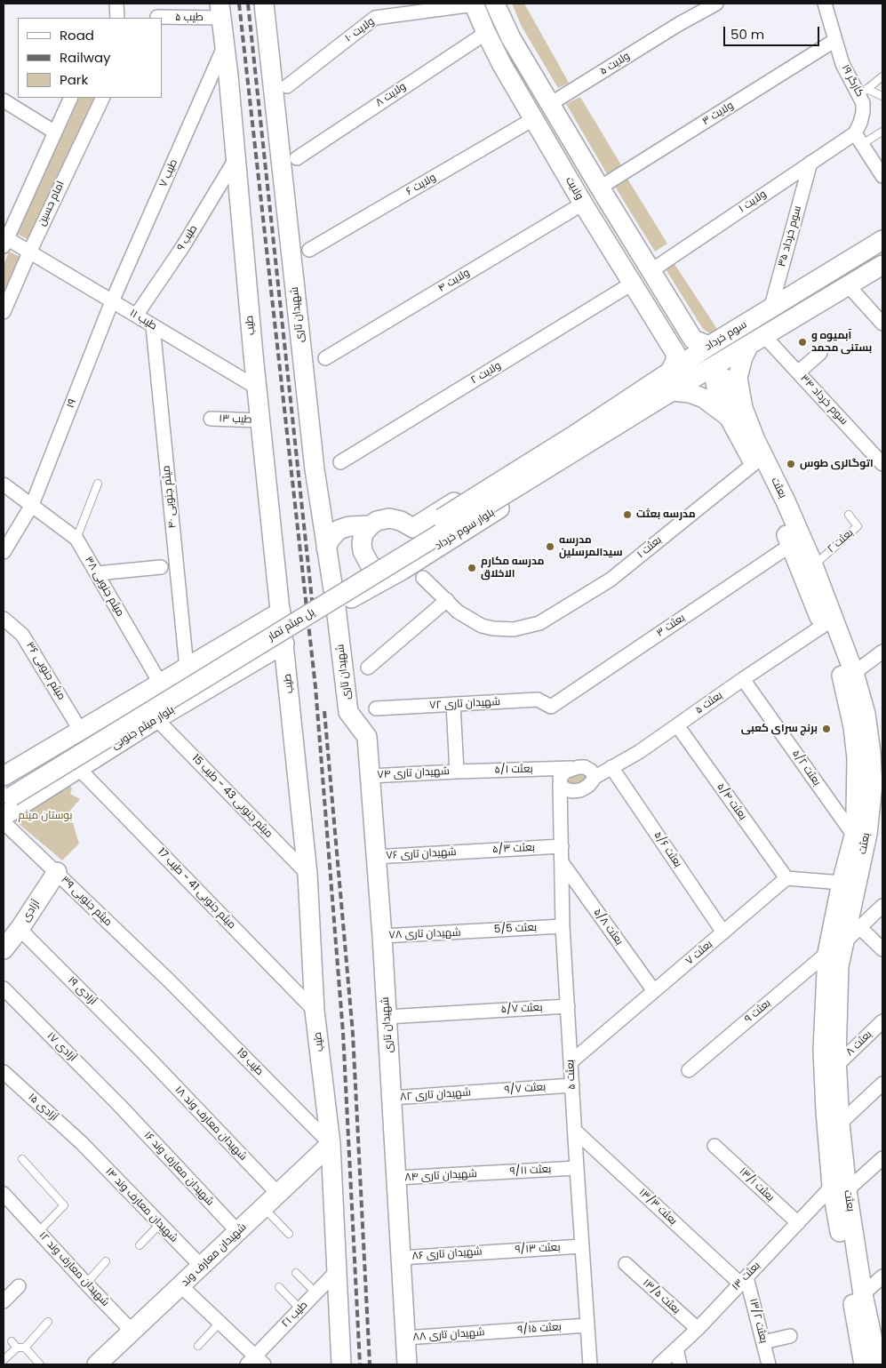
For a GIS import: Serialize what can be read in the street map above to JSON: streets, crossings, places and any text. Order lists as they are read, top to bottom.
{
  "streets": {
    "main road": [
      "ولایت",
      "شهیدان تاری",
      "طیب",
      "سوم خرداد",
      "بعثت",
      "بلوار سوم خرداد",
      "پل میثم تمار",
      "بلوار میثم جنوبی",
      "آزادی",
      "شهیدان معارف وند"
    ],
    "street": [
      "طیب ۵",
      "ولایت ۱۰",
      "ولایت ۵",
      "کارگر ۱۹",
      "ولایت ۸",
      "ولایت ۳",
      "طیب ۷",
      "ولایت ۶",
      "ولایت ۱",
      "امام حسین",
      "سوم خرداد ۳۵",
      "طیب ۹",
      "ولایت ۴",
      "طیب ۱۱",
      "ولایت ۲",
      "سوم خرداد ۳۴",
      "۱۹",
      "طیب ۱۳",
      "میثم جنوبی ۴۰",
      "بعثت ۱",
      "میثم جنوبی ۳۸",
      "بعثت ۳",
      "میثم جنوبی ۳۶",
      "بعثت ۵",
      "شهیدان تاری ۷۲",
      "بعثت ۵/۲",
      "بعثت ۵/۱",
      "شهیدان تاری ۷۴",
      "میثم جنوبی 43 - طیب 15",
      "بعثت ۵/۴",
      "بعثت ۵/۳",
      "بعثت ۵/۶",
      "شهیدان تاری ۷۶",
      "میثم جنوبی 41 - طیب 17",
      "میثم جنوبی ۳۹",
      "بعثت ۵/۸",
      "بعثت 5/5",
      "شهیدان تاری ۷۸",
      "بعثت ۷",
      "آزادی ۱۹",
      "بعثت ۵/۷",
      "بعثت ۹",
      "بعثت ۸",
      "آزادی ۱۷",
      "طیب 19",
      "بعثت ۹/۷",
      "شهیدان تاری ۸۲",
      "آزادی ۱۵",
      "شهیدان معارف وند ۱۸",
      "شهیدان معارف وند ۱۶",
      "بعثت ۹/۱۱",
      "شهیدان تاری ۸۴",
      "بعثت ۱۳/۱",
      "شهیدان معارف وند ۱۴",
      "بعثت ۱۳/۳",
      "بعثت ۹/۱۳",
      "شهیدان تاری ۸۶",
      "شهیدان معارف وند ۱۲",
      "بعثت ۱۳",
      "بعثت ۱۳/۵",
      "طیب ۲‍۱",
      "بعثت ۱۳/۲",
      "بعثت ۹/۱۵",
      "شهیدان تاری ۸۸"
    ],
    "lane": ["بعثت ۲"]
  },
  "crossings": [
    ["طیب ۵", "طیب"],
    ["ولایت ۱۰", "ولایت"],
    ["ولایت ۵", "ولایت"],
    ["کارگر ۱۹", "ولایت ۳"],
    ["کارگر ۱۹", "ولایت ۱"],
    ["ولایت ۸", "ولایت"],
    ["ولایت ۳", "ولایت"],
    ["طیب ۷", "طیب ۱۱"],
    ["طیب ۷", "طیب"],
    ["طیب ۷", "۱۹"],
    ["ولایت ۶", "ولایت"],
    ["ولایت", "ولایت ۱"],
    ["ولایت", "ولایت ۴"],
    ["ولایت", "سوم خرداد"],
    ["ولایت", "ولایت ۲"],
    ["ولایت ۱", "سوم خرداد ۳۵"],
    ["امام حسین", "طیب ۱۱"],
    ["سوم خرداد ۳۵", "سوم خرداد"],
    ["طیب ۹", "طیب ۱۱"],
    ["طیب ۹", "طیب"],
    ["شهیدان تاری", "بلوار سوم خرداد"],
    ["شهیدان تاری", "شهیدان تاری ۷۴"],
    ["شهیدان تاری", "شهیدان تاری ۷۶"],
    ["شهیدان تاری", "شهیدان تاری ۷۸"],
    ["شهیدان تاری", "بعثت ۵/۷"],
    ["شهیدان تاری", "شهیدان تاری ۸۲"],
    ["شهیدان تاری", "شهیدان تاری ۸۴"],
    ["شهیدان تاری", "شهیدان تاری ۸۶"],
    ["شهیدان تاری", "شهیدان تاری ۸۸"],
    ["طیب ۱۱", "طیب"],
    ["طیب ۱۱", "۱۹"],
    ["طیب ۱۱", "میثم جنوبی ۴۰"],
    ["طیب", "طیب ۱۳"],
    ["طیب", "بلوار میثم جنوبی"],
    ["طیب", "میثم جنوبی 43 - طیب 15"],
    ["طیب", "میثم جنوبی 41 - طیب 17"],
    ["طیب", "طیب 19"],
    ["طیب", "شهیدان معارف وند"],
    ["طیب", "طیب ۲‍۱"],
    ["سوم خرداد", "سوم خرداد ۳۴"],
    ["سوم خرداد", "بعثت"],
    ["سوم خرداد", "بلوار سوم خرداد"],
    ["سوم خرداد ۳۴", "بعثت"],
    ["۱۹", "میثم جنوبی ۳۸"],
    ["بعثت", "بلوار سوم خرداد"],
    ["بعثت", "بعثت ۲"],
    ["بعثت", "بعثت ۱"],
    ["بعثت", "بعثت ۳"],
    ["بعثت", "بعثت ۵"],
    ["بعثت", "بعثت ۵/۲"],
    ["بعثت", "بعثت ۹"],
    ["بعثت", "بعثت ۸"],
    ["بعثت", "بعثت ۱۳"],
    ["بلوار سوم خرداد", "پل میثم تمار"],
    ["بعثت ۳", "شهیدان تاری ۷۲"],
    ["بعثت ۵", "بعثت ۵/۲"],
    ["بعثت ۵", "بعثت ۵/۱"],
    ["بعثت ۵", "بعثت ۵/۴"],
    ["بعثت ۵", "بعثت ۵/۳"],
    ["بعثت ۵", "بعثت ۵/۶"],
    ["بعثت ۵", "بعثت ۵/۸"],
    ["بعثت ۵", "بعثت 5/5"],
    ["بعثت ۵", "بعثت ۷"],
    ["بعثت ۵", "بعثت ۵/۷"],
    ["بعثت ۵", "بعثت ۹/۷"],
    ["بعثت ۵", "بعثت ۹/۱۱"],
    ["بعثت ۵", "بعثت ۱۳/۳"],
    ["بعثت ۵", "بعثت ۹/۱۳"],
    ["بعثت ۵", "بعثت ۹/۱۵"],
    ["بلوار میثم جنوبی", "میثم جنوبی 43 - طیب 15"],
    ["بلوار میثم جنوبی", "میثم جنوبی 41 - طیب 17"],
    ["بعثت ۵/۱", "شهیدان تاری ۷۴"],
    ["بعثت ۵/۴", "بعثت ۷"],
    ["بعثت ۵/۳", "شهیدان تاری ۷۶"],
    ["بعثت ۵/۶", "بعثت ۷"],
    ["میثم جنوبی ۳۹", "آزادی"],
    ["میثم جنوبی ۳۹", "طیب 19"],
    ["آزادی", "آزادی ۱۹"],
    ["بعثت ۵/۸", "بعثت ۷"],
    ["بعثت 5/5", "شهیدان تاری ۷۸"],
    ["آزادی ۱۹", "شهیدان معارف وند ۱۸"],
    ["آزادی ۱۷", "شهیدان معارف وند ۱۶"],
    ["طیب 19", "شهیدان معارف وند"],
    ["بعثت ۹/۷", "شهیدان تاری ۸۲"],
    ["آزادی ۱۵", "شهیدان معارف وند ۱۴"],
    ["شهیدان معارف وند ۱۸", "شهیدان معارف وند"],
    ["شهیدان معارف وند ۱۶", "شهیدان معارف وند"],
    ["بعثت ۹/۱۱", "شهیدان تاری ۸۴"],
    ["بعثت ۱۳/۱", "بعثت ۱۳"],
    ["شهیدان معارف وند ۱۴", "شهیدان معارف وند"],
    ["بعثت ۱۳/۳", "بعثت ۱۳"],
    ["بعثت ۱۳/۳", "بعثت ۱۳/۲"],
    ["بعثت ۹/۱۳", "شهیدان تاری ۸۶"],
    ["شهیدان معارف وند", "شهیدان معارف وند ۱۲"],
    ["بعثت ۱۳", "بعثت ۱۳/۵"],
    ["بعثت ۱۳", "بعثت ۱۳/۲"],
    ["بعثت ۹/۱۵", "شهیدان تاری ۸۸"]
  ],
  "parks": ["بوستان میثم"],
  "places": [
    "آبمیوه و بستنی محمد",
    "اتوگالری طوس",
    "مدرسه بعثت",
    "مدرسه سیدالمرسلین",
    "مدرسه مکارم الاخلاق",
    "برنج سرای کعبی"
  ],
  "legend": ["Road", "Railway", "Park"],
  "scale_bar": "50 m"
}
